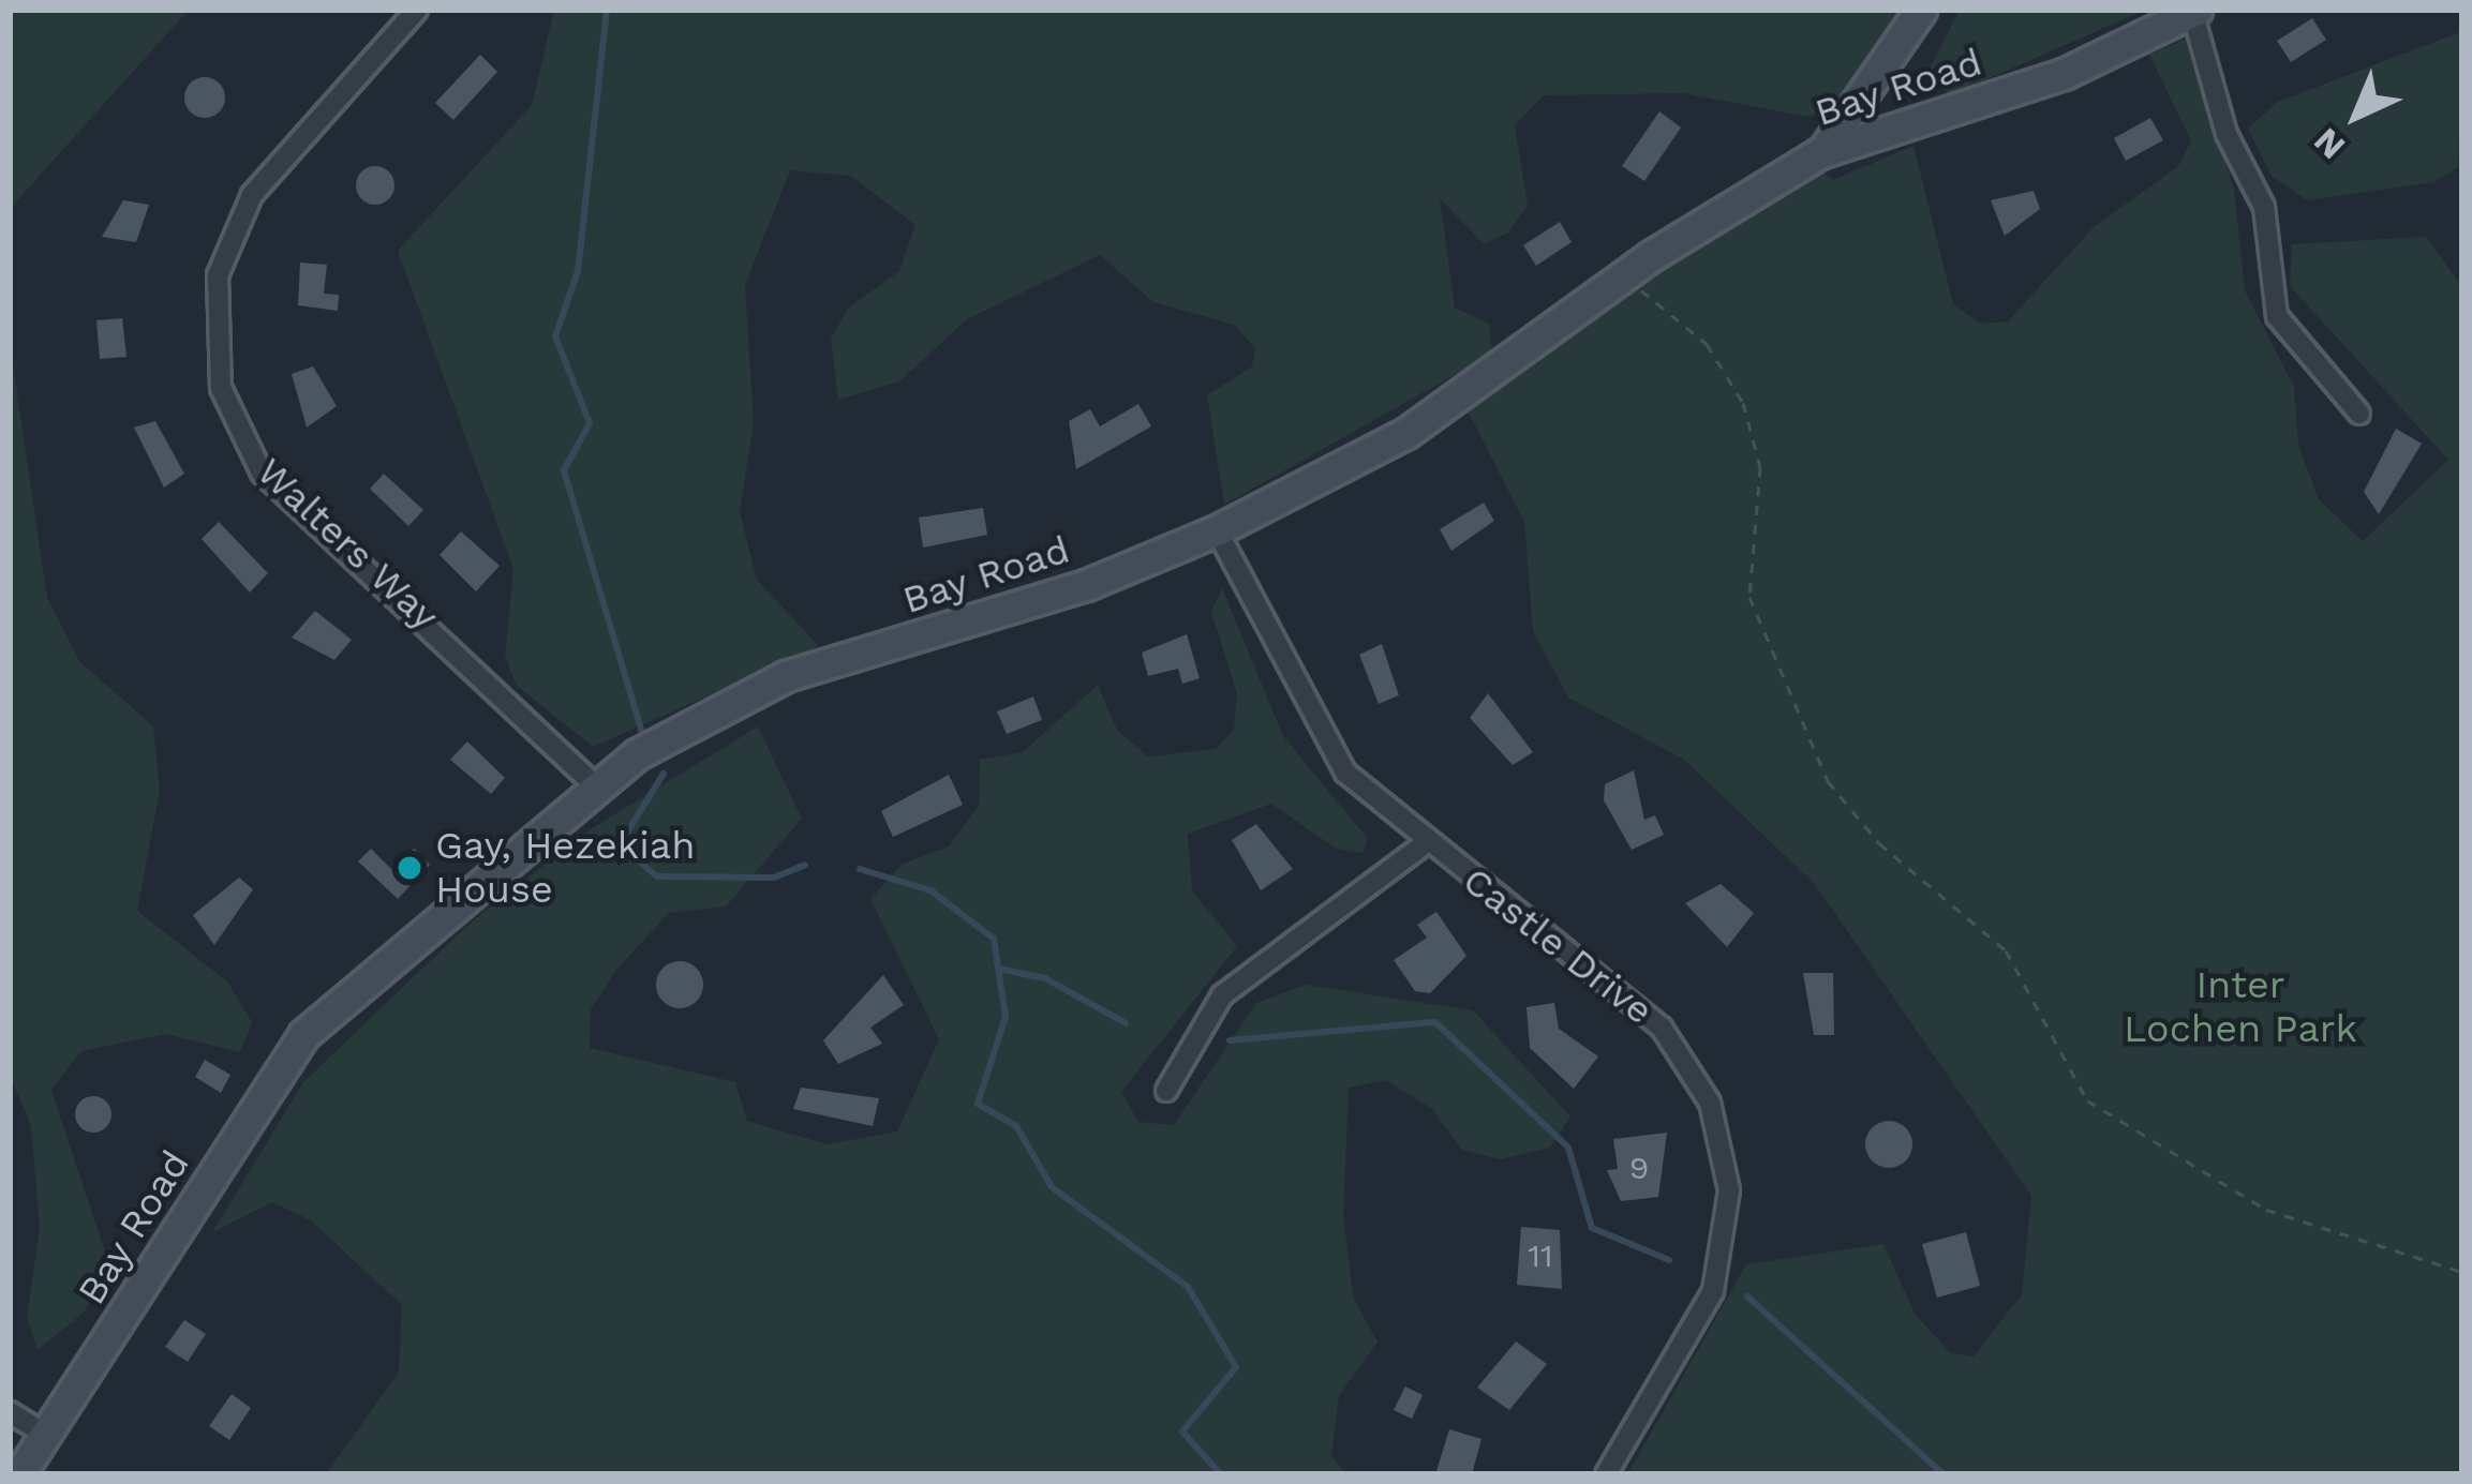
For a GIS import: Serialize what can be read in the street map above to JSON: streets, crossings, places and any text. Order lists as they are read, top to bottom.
{
  "streets": {
    "main road": ["Bay Road"],
    "street": ["Walters Way", "Castle Drive"]
  },
  "crossings": [
    ["Bay Road", "Walters Way"],
    ["Bay Road", "Castle Drive"]
  ],
  "parks": ["Inter Lochen Park"],
  "places": ["Gay, Hezekiah House"],
  "house_numbers": ["9", "11"],
  "north": "bottom left"
}
